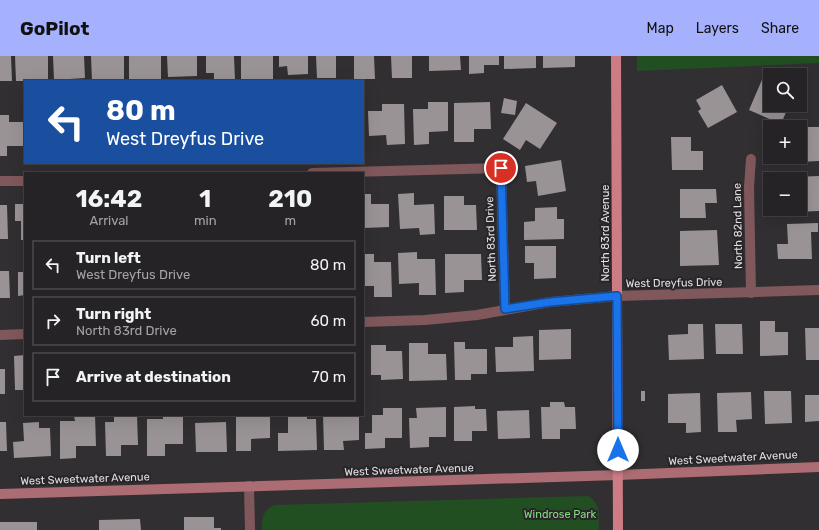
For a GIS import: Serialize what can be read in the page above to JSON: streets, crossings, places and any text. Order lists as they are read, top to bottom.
{
  "streets": {
    "main road": ["North 83rd Avenue"],
    "street": [
      "North 82nd Lane",
      "North 83rd Drive",
      "West Dreyfus Drive",
      "West Sweetwater Avenue"
    ]
  },
  "crossings": [
    ["North 82nd Lane", "West Dreyfus Drive"],
    ["North 83rd Avenue", "West Dreyfus Drive"],
    ["North 83rd Avenue", "West Sweetwater Avenue"],
    ["North 83rd Drive", "West Dreyfus Drive"]
  ],
  "parks": ["Windrose Park"],
  "page": {
    "header": "GoPilot",
    "nav": ["Map", "Layers", "Share"],
    "map_buttons": ["+", "−"],
    "turn": ["80 m", "West Dreyfus Drive"],
    "eta": [
      "16:42",
      "Arrival",
      "1",
      "min",
      "210",
      "m"
    ],
    "list": [
      {
        "name": "Turn left",
        "note": "West Dreyfus Drive",
        "value": "80 m"
      },
      {
        "name": "Turn right",
        "note": "North 83rd Drive",
        "value": "60 m"
      },
      {
        "name": "Arrive at destination",
        "value": "70 m"
      }
    ]
  }
}
